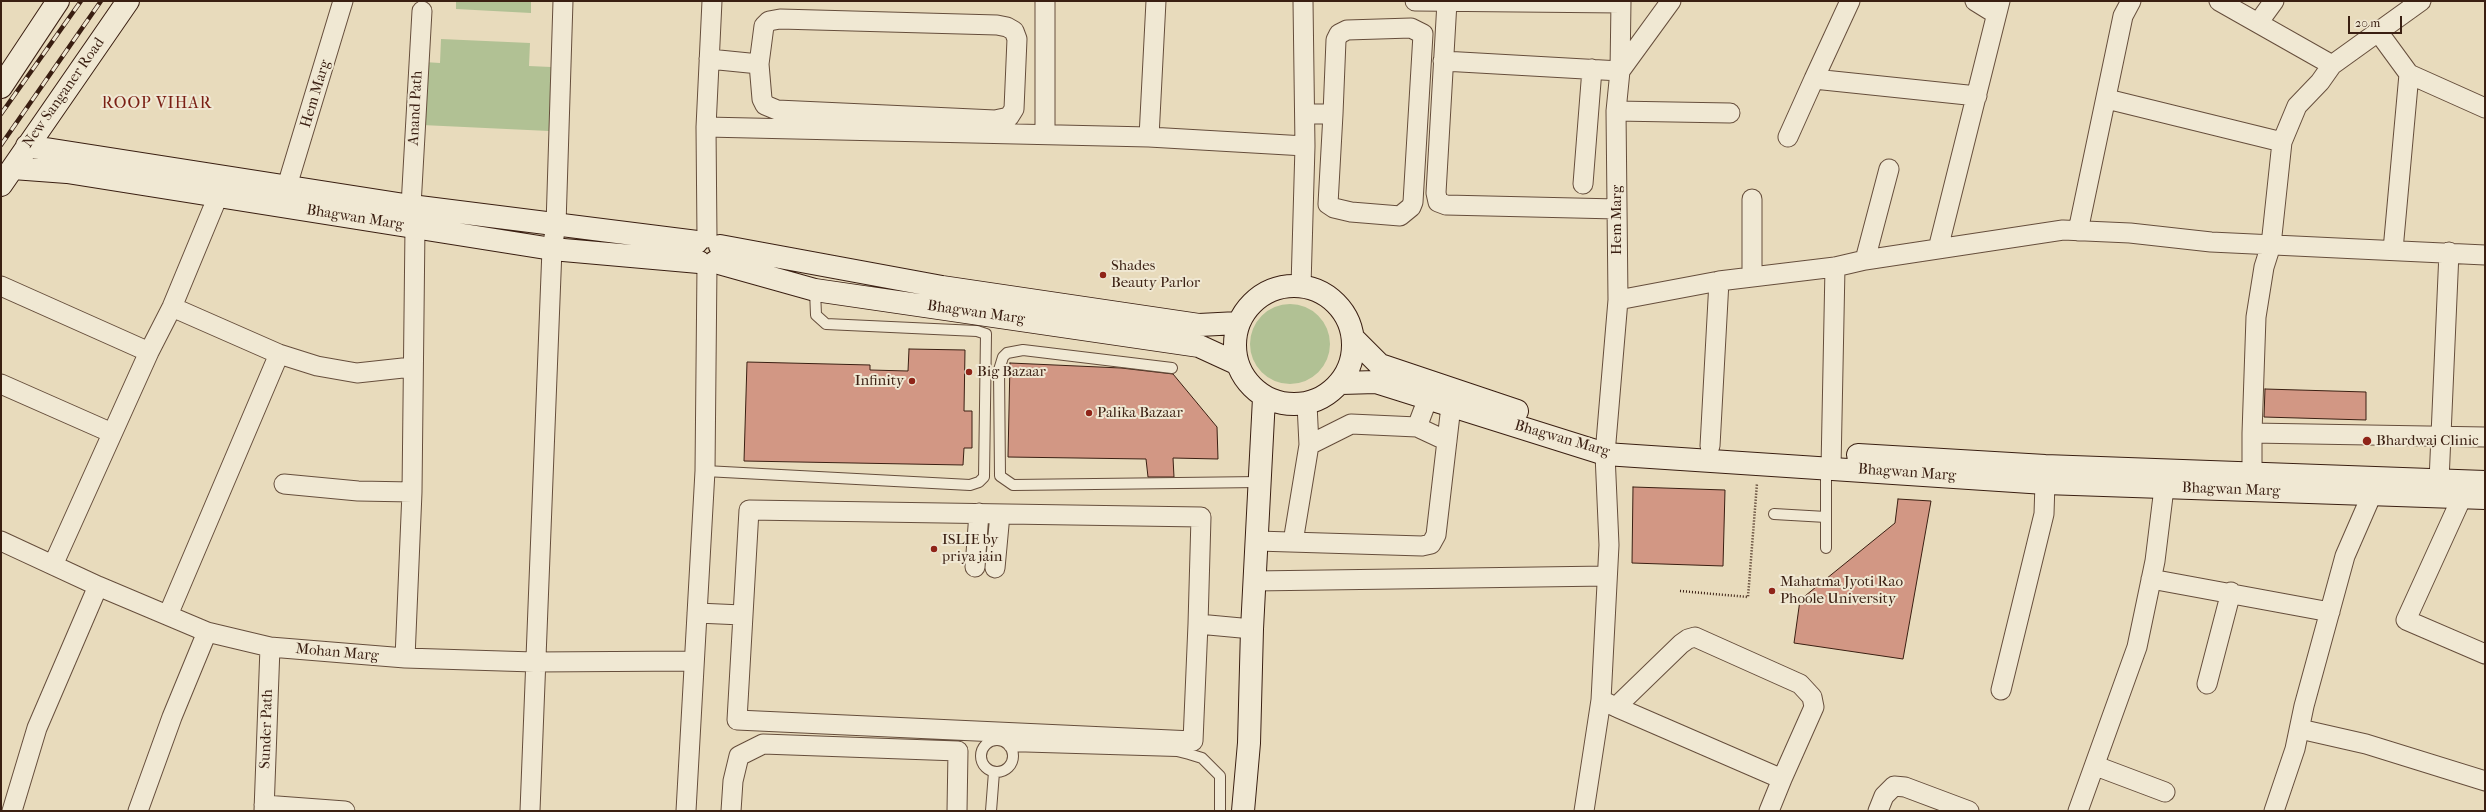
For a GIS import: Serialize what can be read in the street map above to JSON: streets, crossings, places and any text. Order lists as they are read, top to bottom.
{
  "streets": {
    "street": [
      "New Sanganer Road",
      "Hem Marg",
      "Anand Path",
      "Bhagwan Marg",
      "Mohan Marg",
      "Sunder Path"
    ]
  },
  "crossings": [
    ["New Sanganer Road", "Bhagwan Marg"],
    ["Hem Marg", "Bhagwan Marg"],
    ["Anand Path", "Bhagwan Marg"],
    ["Anand Path", "Mohan Marg"],
    ["Mohan Marg", "Sunder Path"]
  ],
  "districts": ["ROOP VIHAR"],
  "places": [
    "Shades Beauty Parlor",
    "Big Bazaar",
    "Infinity",
    "Palika Bazaar",
    "Bhardwaj Clinic",
    "ISLIE by priya jain",
    "Mahatma Jyoti Rao Phoole University"
  ],
  "scale_bar": "20 m"
}
